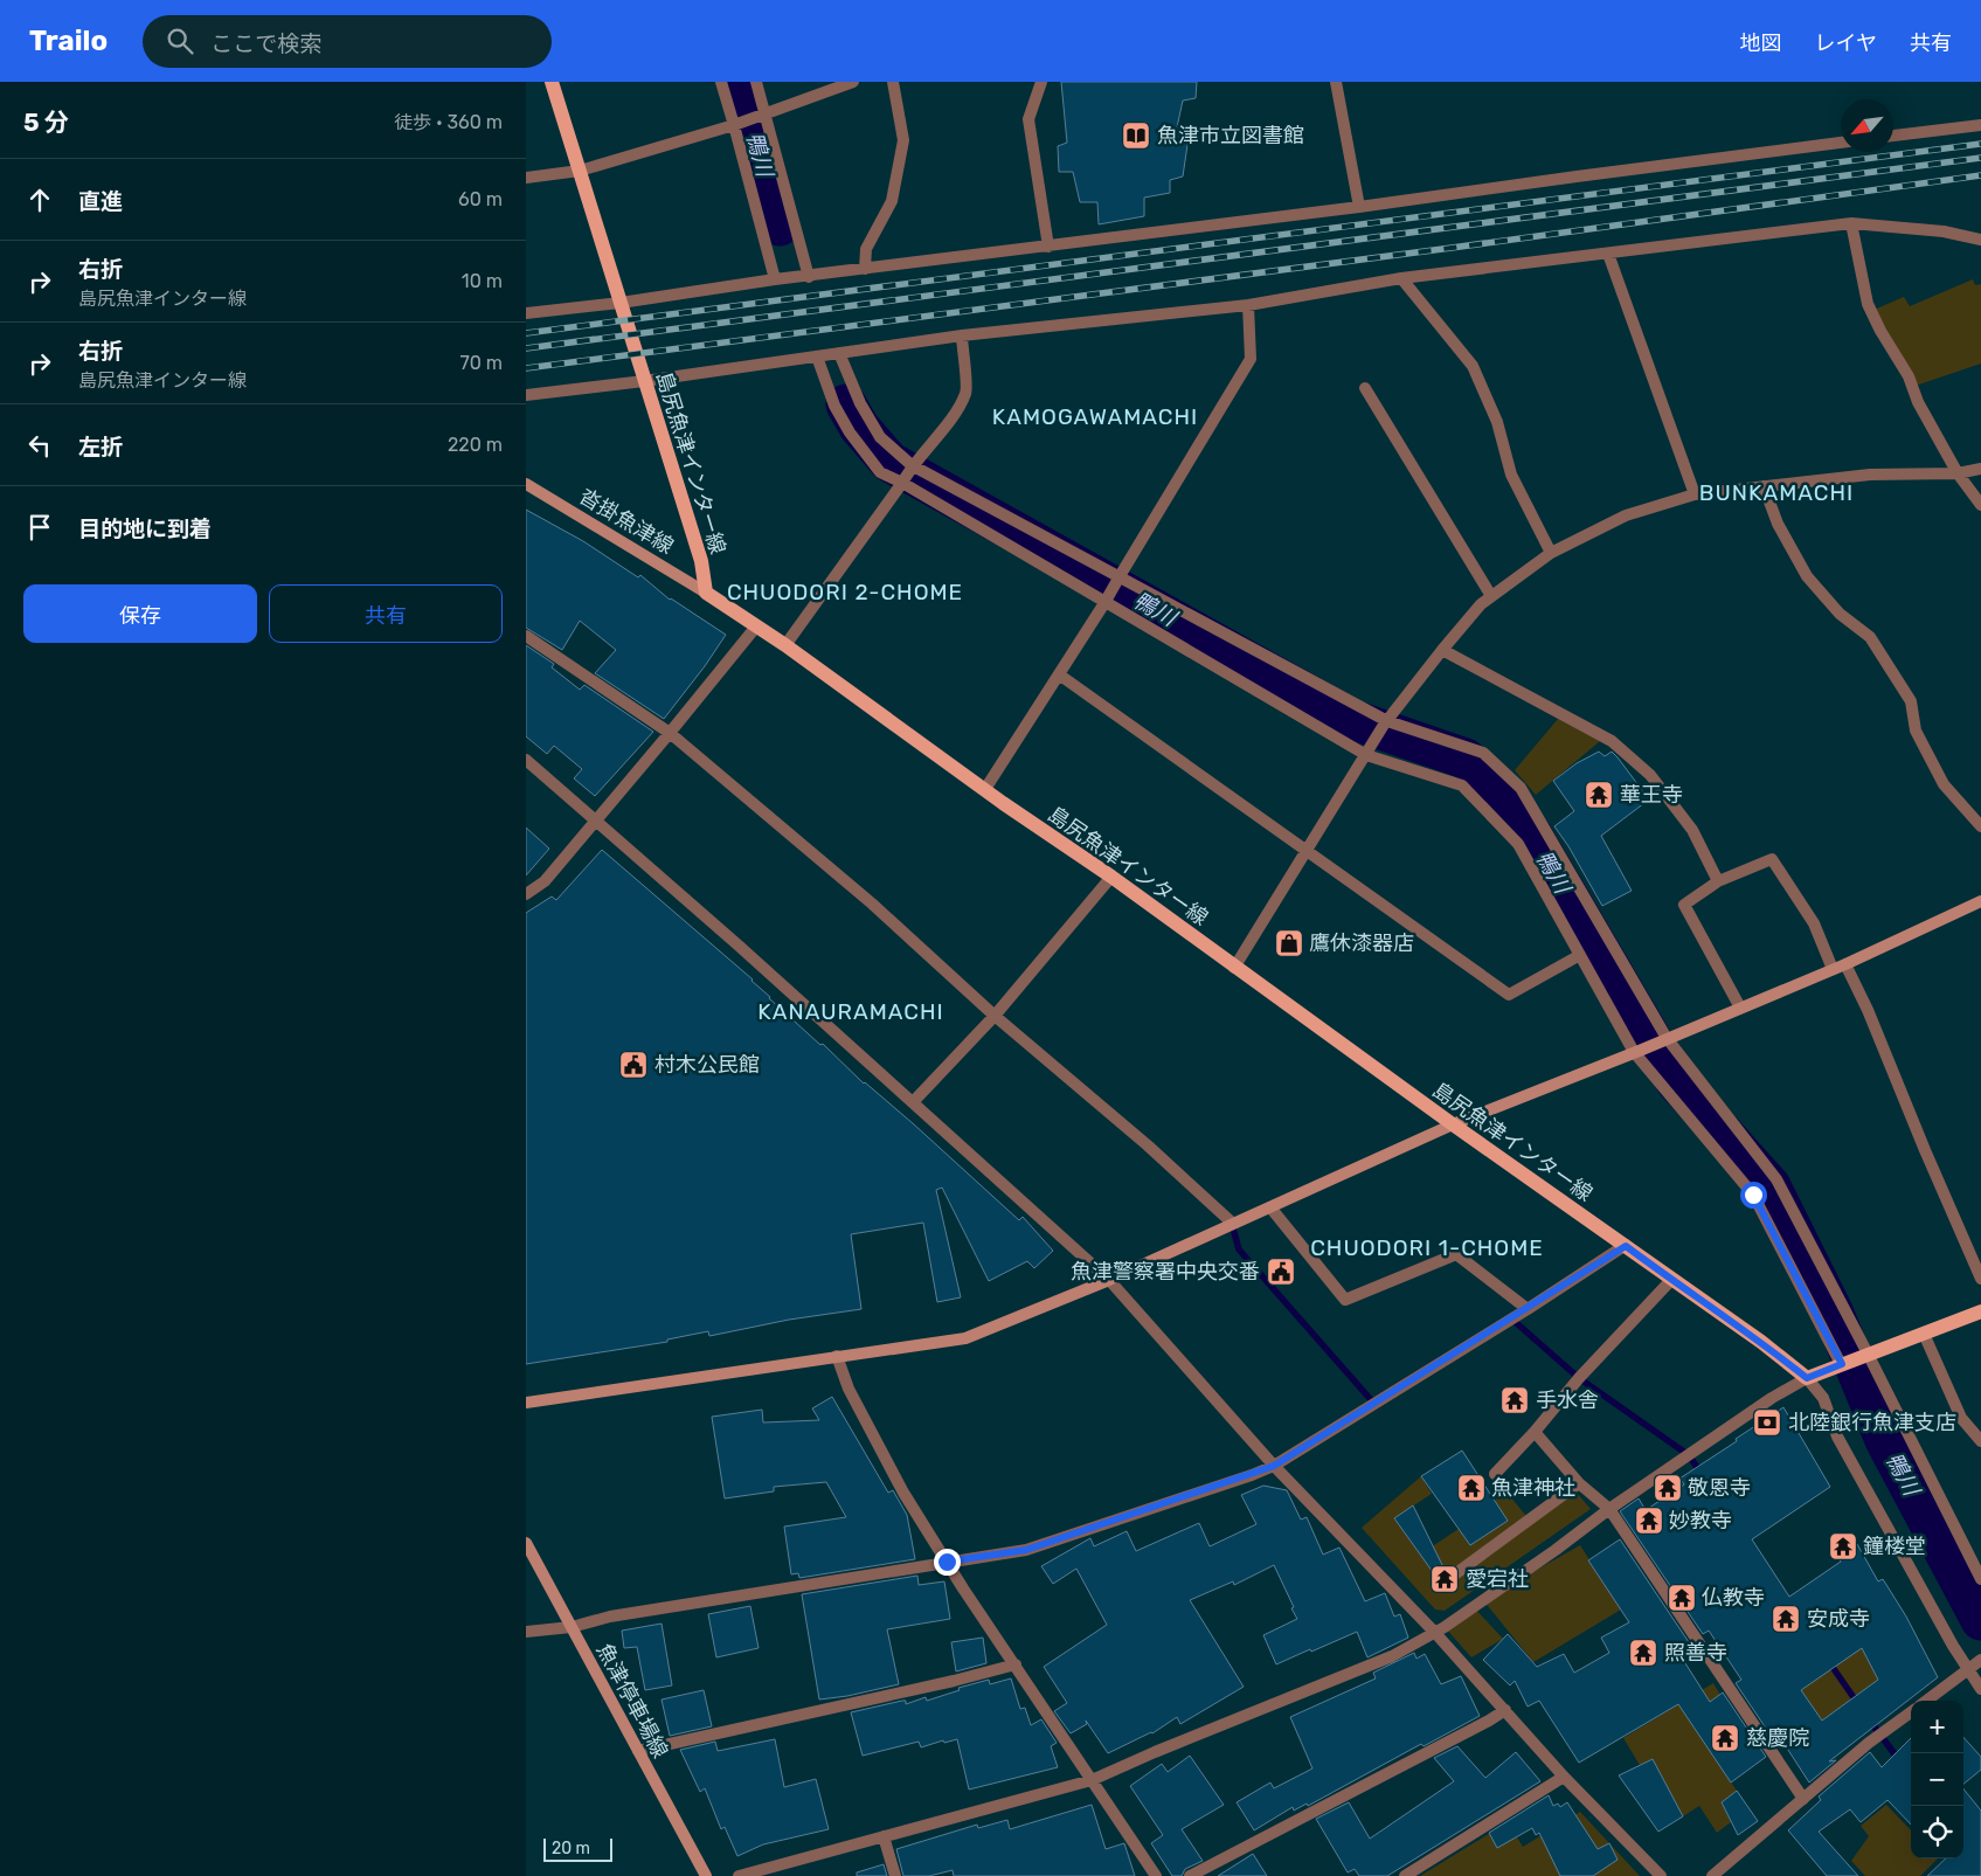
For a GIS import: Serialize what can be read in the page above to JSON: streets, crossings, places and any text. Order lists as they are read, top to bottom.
{
  "streets": {
    "main road": ["島尻魚津インター線"],
    "street": ["沓掛魚津線", "魚津停車場線"]
  },
  "crossings": [
    ["島尻魚津インター線", "沓掛魚津線"]
  ],
  "districts": [
    "KAMOGAWAMACHI",
    "BUNKAMACHI",
    "CHUODORI 2-CHOME",
    "KANAURAMACHI",
    "CHUODORI 1-CHOME"
  ],
  "water": ["鴨川"],
  "places": {
    "library": ["魚津市立図書館"],
    "temple": [
      "華王寺",
      "手水舎",
      "魚津神社",
      "敬恩寺",
      "妙教寺",
      "鐘楼堂",
      "愛宕社",
      "仏教寺",
      "安成寺",
      "照善寺",
      "慈慶院"
    ],
    "shop": ["鷹休漆器店"],
    "public building": ["村木公民館", "魚津警察署中央交番"],
    "bank": ["北陸銀行魚津支店"]
  },
  "scale_bar": "20 m",
  "north": "bottom left",
  "page": {
    "header": "Trailo",
    "search": "ここで検索",
    "nav": ["地図", "レイヤ", "共有"],
    "heading": ["5 分", "徒歩 · 360 m"],
    "list": [
      ["直進", "60 m"],
      ["右折", "島尻魚津インター線", "10 m"],
      ["右折", "島尻魚津インター線", "70 m"],
      ["左折", "220 m"],
      "目的地に到着"
    ],
    "buttons": ["保存", "共有"],
    "map_buttons": ["+", "−"],
    "scale": "20 m"
  }
}
